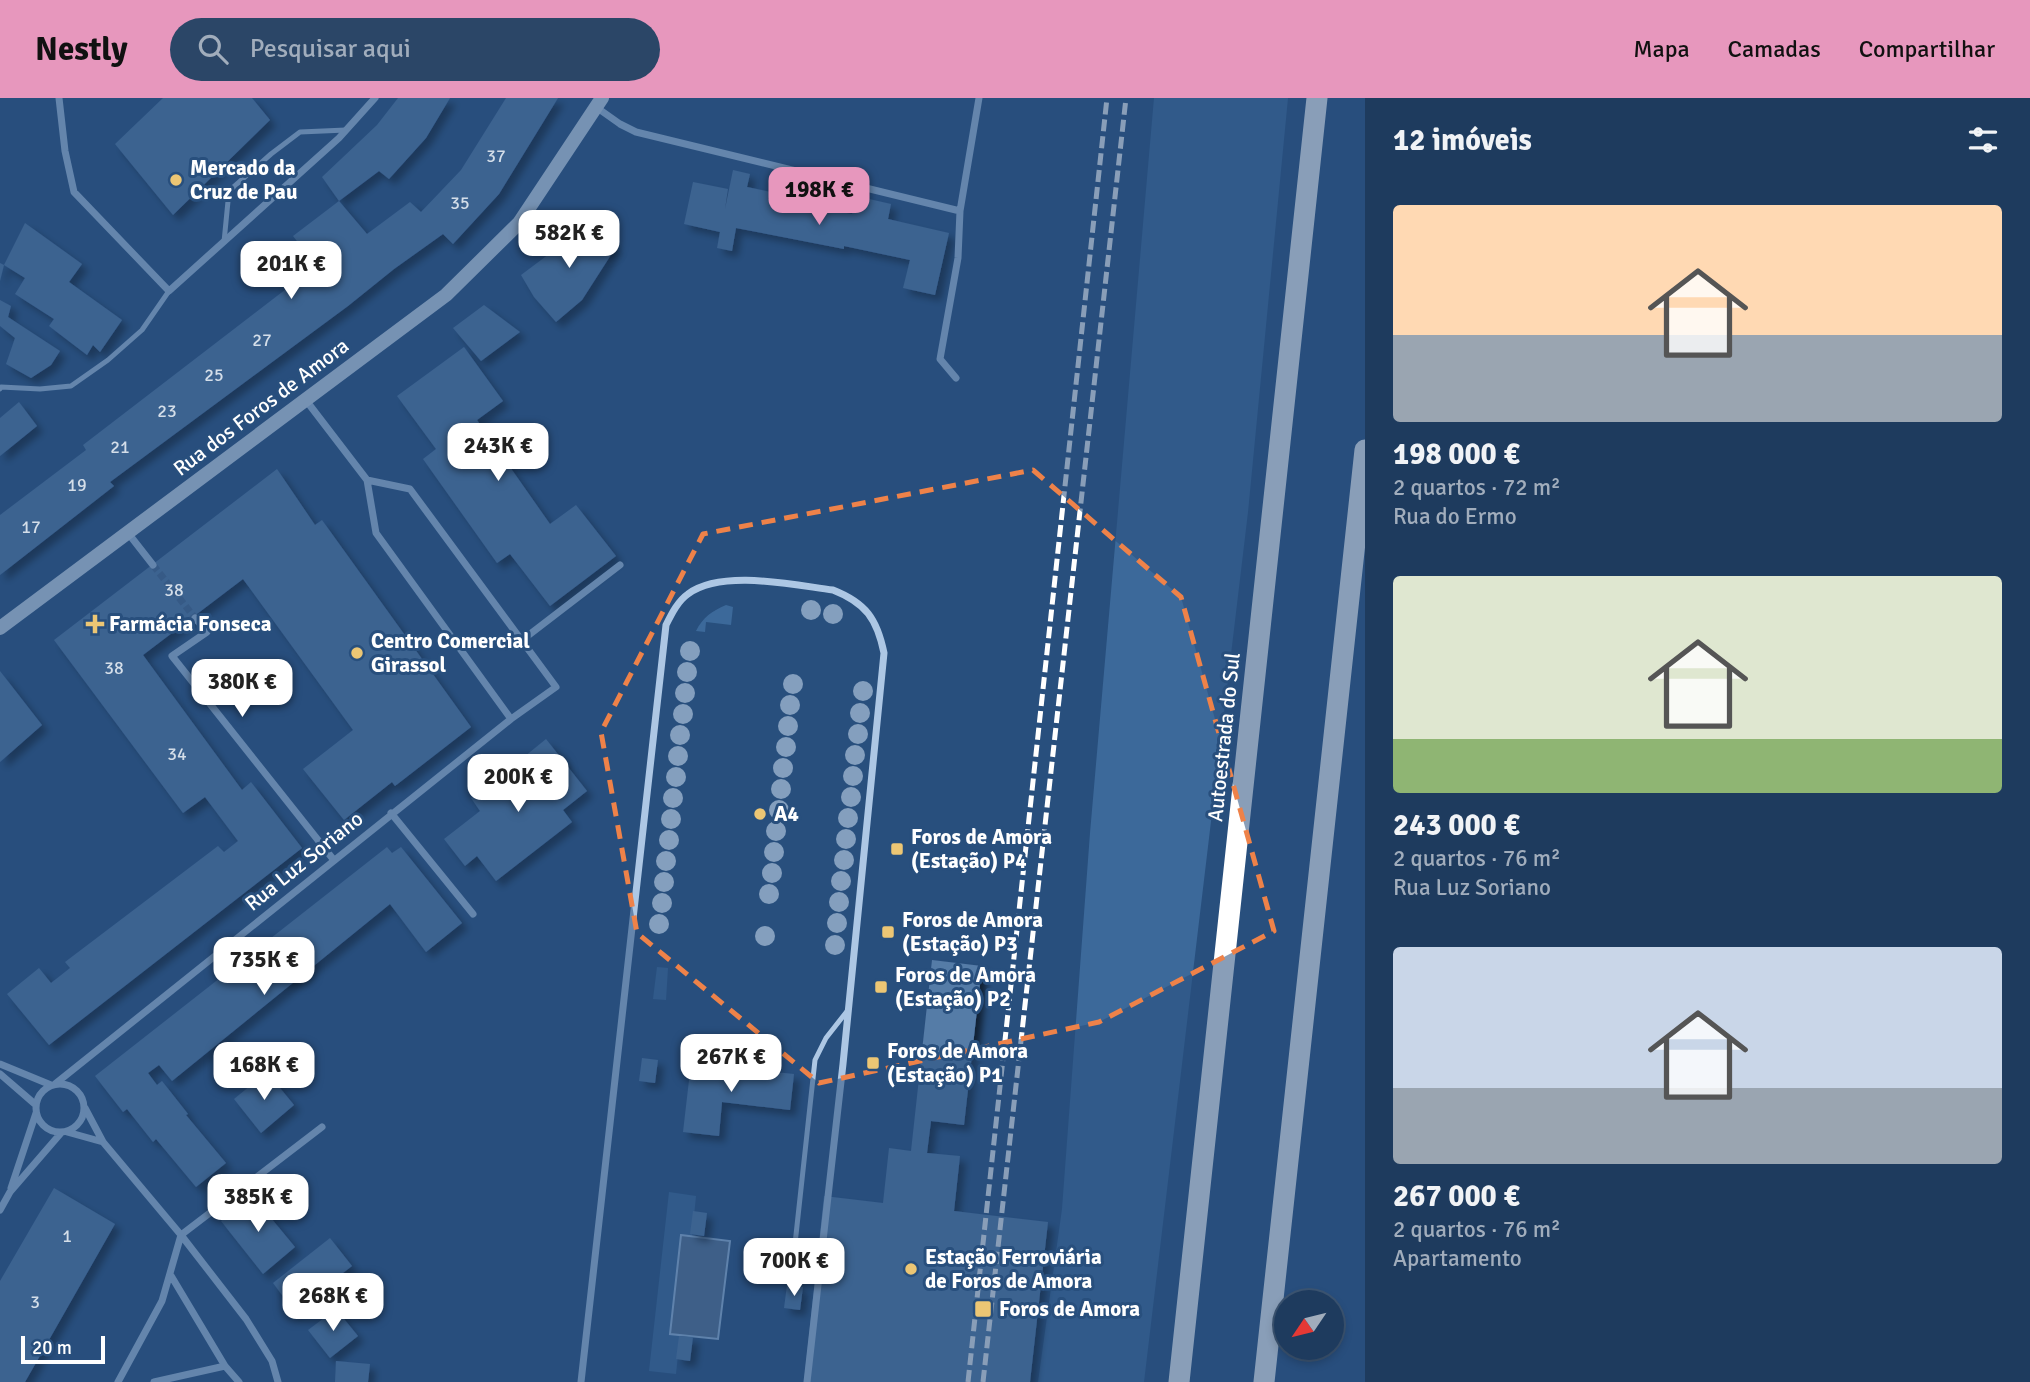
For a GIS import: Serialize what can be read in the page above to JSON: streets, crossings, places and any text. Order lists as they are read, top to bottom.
{
  "streets": {
    "highway": ["Autoestrada do Sul"],
    "main road": ["Rua dos Foros de Amora"],
    "street": ["Rua Luz Soriano"]
  },
  "places": {
    "other": [
      "Mercado da Cruz de Pau",
      "Centro Comercial Girassol",
      "A4",
      "Estação Ferroviária de Foros de Amora"
    ],
    "health": ["Farmácia Fonseca"],
    "transit": [
      "Foros de Amora (Estação) P4",
      "Foros de Amora (Estação) P3",
      "Foros de Amora (Estação) P2",
      "Foros de Amora (Estação) P1",
      "Foros de Amora"
    ]
  },
  "house_numbers": [
    "37",
    "35",
    "27",
    "25",
    "23",
    "21",
    "19",
    "17",
    "38",
    "38",
    "34",
    "1",
    "3"
  ],
  "scale_bar": "20 m",
  "north": "bottom left",
  "page": {
    "header": "Nestly",
    "search": "Pesquisar aqui",
    "nav": ["Mapa", "Camadas", "Compartilhar"],
    "heading": "12 imóveis",
    "price": [
      "198K €",
      "582K €",
      "201K €",
      "243K €",
      "380K €",
      "200K €",
      "735K €",
      "267K €",
      "168K €",
      "385K €",
      "700K €",
      "268K €"
    ],
    "list": [
      {
        "name": "198 000 €",
        "note": "2 quartos · 72 m² · Rua do Ermo"
      },
      {
        "name": "243 000 €",
        "note": "2 quartos · 76 m² · Rua Luz Soriano"
      },
      {
        "name": "267 000 €",
        "note": "2 quartos · 76 m² · Apartamento"
      }
    ],
    "scale": "20 m"
  }
}
